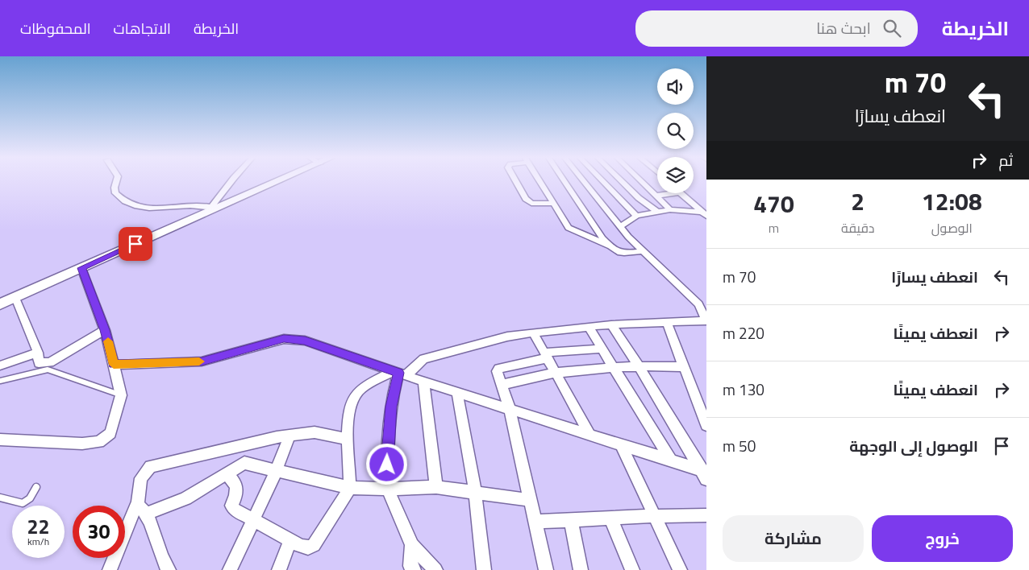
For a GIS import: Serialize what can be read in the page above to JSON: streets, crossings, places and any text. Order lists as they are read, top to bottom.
{
  "page": {
    "header": "الخريطة",
    "search": "ابحث هنا",
    "nav": ["الخريطة", "الاتجاهات", "المحفوظات"],
    "turn": ["70 m", "انعطف يسارًا"],
    "then": "ثم",
    "eta": [
      "12:08",
      "الوصول",
      "2",
      "دقيقة",
      "470",
      "m"
    ],
    "list": [
      {
        "name": "انعطف يسارًا",
        "value": "70 m"
      },
      {
        "name": "انعطف يمينًا",
        "value": "220 m"
      },
      {
        "name": "انعطف يمينًا",
        "value": "130 m"
      },
      {
        "name": "الوصول إلى الوجهة",
        "value": "50 m"
      }
    ],
    "speed": "22 km/h",
    "limit": "30",
    "buttons": ["خروج", "مشاركة"]
  }
}
